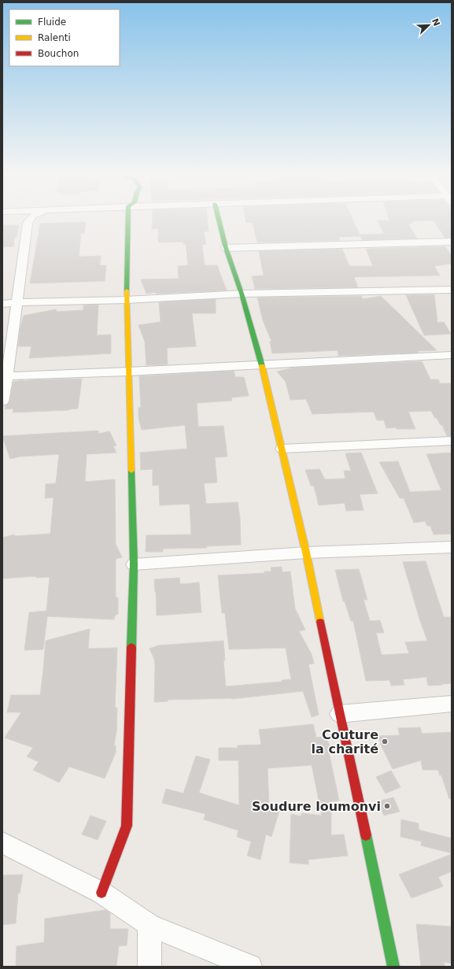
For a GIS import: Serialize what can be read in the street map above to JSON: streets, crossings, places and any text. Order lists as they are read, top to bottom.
{
  "places": ["Couture la charité", "Soudure loumonvi"],
  "legend": ["Fluide", "Ralenti", "Bouchon"],
  "north": "top right"
}
